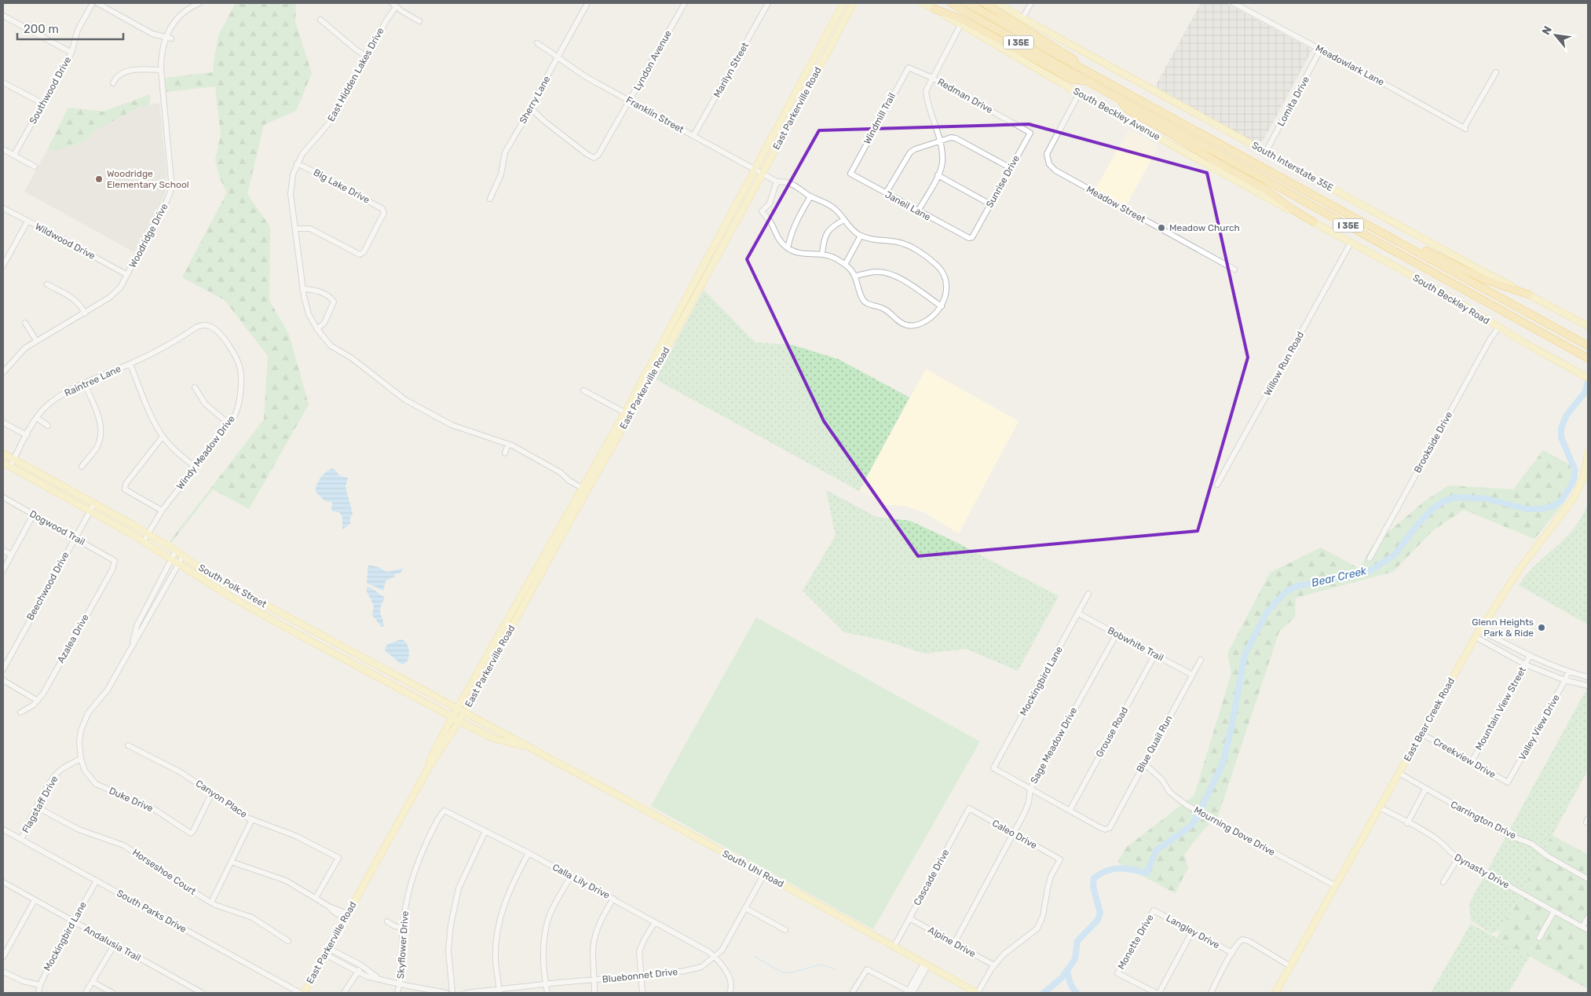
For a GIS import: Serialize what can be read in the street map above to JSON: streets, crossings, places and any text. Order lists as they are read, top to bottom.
{
  "streets": {
    "highway": ["I 35E"],
    "main road": [
      "East Parkerville Road",
      "South Beckley Avenue",
      "South Interstate 35E",
      "South Beckley Road",
      "South Polk Street",
      "East Bear Creek Road",
      "South Uhl Road"
    ],
    "street": [
      "Lyndon Avenue",
      "Meadowlark Lane",
      "Marilyn Street",
      "East Hidden Lakes Drive",
      "Southwood Drive",
      "Redman Drive",
      "Sherry Lane",
      "Lomita Drive",
      "Franklin Street",
      "Windmill Trail",
      "Sunrise Drive",
      "Big Lake Drive",
      "Meadow Street",
      "Janeil Lane",
      "Woodridge Drive",
      "Wildwood Drive",
      "Willow Run Road",
      "Raintree Lane",
      "Brookside Drive",
      "Windy Meadow Drive",
      "Dogwood Trail",
      "Beechwood Drive",
      "Azalea Drive",
      "Bobwhite Trail",
      "Mockingbird Lane",
      "Mountain View Street",
      "Valley View Drive",
      "Grouse Road",
      "Blue Quail Run",
      "Sage Meadow Drive",
      "Creekview Drive",
      "Canyon Place",
      "Duke Drive",
      "Flagstaff Drive",
      "Carrington Drive",
      "Mourning Dove Drive",
      "Caleo Drive",
      "Dynasty Drive",
      "Horseshoe Court",
      "Cascade Drive",
      "Calla Lily Drive",
      "South Parks Drive",
      "Langley Drive",
      "Alpine Drive",
      "Monette Drive",
      "Andalusia Trail",
      "Skyflower Drive",
      "Bluebonnet Drive"
    ]
  },
  "crossings": [
    ["Lyndon Avenue", "Sherry Lane"],
    ["Lyndon Avenue", "Franklin Street"],
    ["Meadowlark Lane", "Lomita Drive"],
    ["Marilyn Street", "Franklin Street"],
    ["East Hidden Lakes Drive", "East Parkerville Road"],
    ["East Hidden Lakes Drive", "Big Lake Drive"],
    ["Redman Drive", "Windmill Trail"],
    ["Redman Drive", "Sunrise Drive"],
    ["Sherry Lane", "Franklin Street"],
    ["Lomita Drive", "South Interstate 35E"],
    ["East Parkerville Road", "Franklin Street"],
    ["East Parkerville Road", "South Polk Street"],
    ["East Parkerville Road", "South Uhl Road"],
    ["South Beckley Avenue", "Meadow Street"],
    ["South Beckley Avenue", "South Beckley Road"],
    ["Windmill Trail", "Janeil Lane"],
    ["Sunrise Drive", "Janeil Lane"],
    ["Woodridge Drive", "Wildwood Drive"],
    ["South Beckley Road", "Willow Run Road"],
    ["South Beckley Road", "Brookside Drive"],
    ["Raintree Lane", "Windy Meadow Drive"],
    ["Raintree Lane", "South Polk Street"],
    ["Windy Meadow Drive", "South Polk Street"],
    ["Dogwood Trail", "Beechwood Drive"],
    ["Dogwood Trail", "Azalea Drive"],
    ["Beechwood Drive", "South Polk Street"],
    ["South Polk Street", "South Uhl Road"],
    ["Bobwhite Trail", "Mockingbird Lane"],
    ["Bobwhite Trail", "Grouse Road"],
    ["Bobwhite Trail", "Blue Quail Run"],
    ["Bobwhite Trail", "Sage Meadow Drive"],
    ["Mockingbird Lane", "Sage Meadow Drive"],
    ["Mockingbird Lane", "South Parks Drive"],
    ["Mockingbird Lane", "Andalusia Trail"],
    ["Mountain View Street", "Creekview Drive"],
    ["East Bear Creek Road", "Creekview Drive"],
    ["East Bear Creek Road", "Carrington Drive"],
    ["East Bear Creek Road", "Mourning Dove Drive"],
    ["East Bear Creek Road", "Dynasty Drive"],
    ["Valley View Drive", "Creekview Drive"],
    ["Grouse Road", "Blue Quail Run"],
    ["Blue Quail Run", "Mourning Dove Drive"],
    ["Sage Meadow Drive", "Caleo Drive"],
    ["Sage Meadow Drive", "Alpine Drive"],
    ["Canyon Place", "Duke Drive"],
    ["Duke Drive", "Flagstaff Drive"],
    ["Flagstaff Drive", "Horseshoe Court"],
    ["Flagstaff Drive", "South Parks Drive"],
    ["Caleo Drive", "Cascade Drive"],
    ["Caleo Drive", "Alpine Drive"],
    ["South Uhl Road", "Cascade Drive"],
    ["South Uhl Road", "Bluebonnet Drive"],
    ["Cascade Drive", "Alpine Drive"],
    ["Calla Lily Drive", "Skyflower Drive"],
    ["Calla Lily Drive", "Bluebonnet Drive"],
    ["Langley Drive", "Monette Drive"]
  ],
  "water": ["Bear Creek"],
  "places": ["Woodridge Elementary School", "Meadow Church", "Glenn Heights Park & Ride"],
  "scale_bar": "200 m",
  "north": "top left"
}
